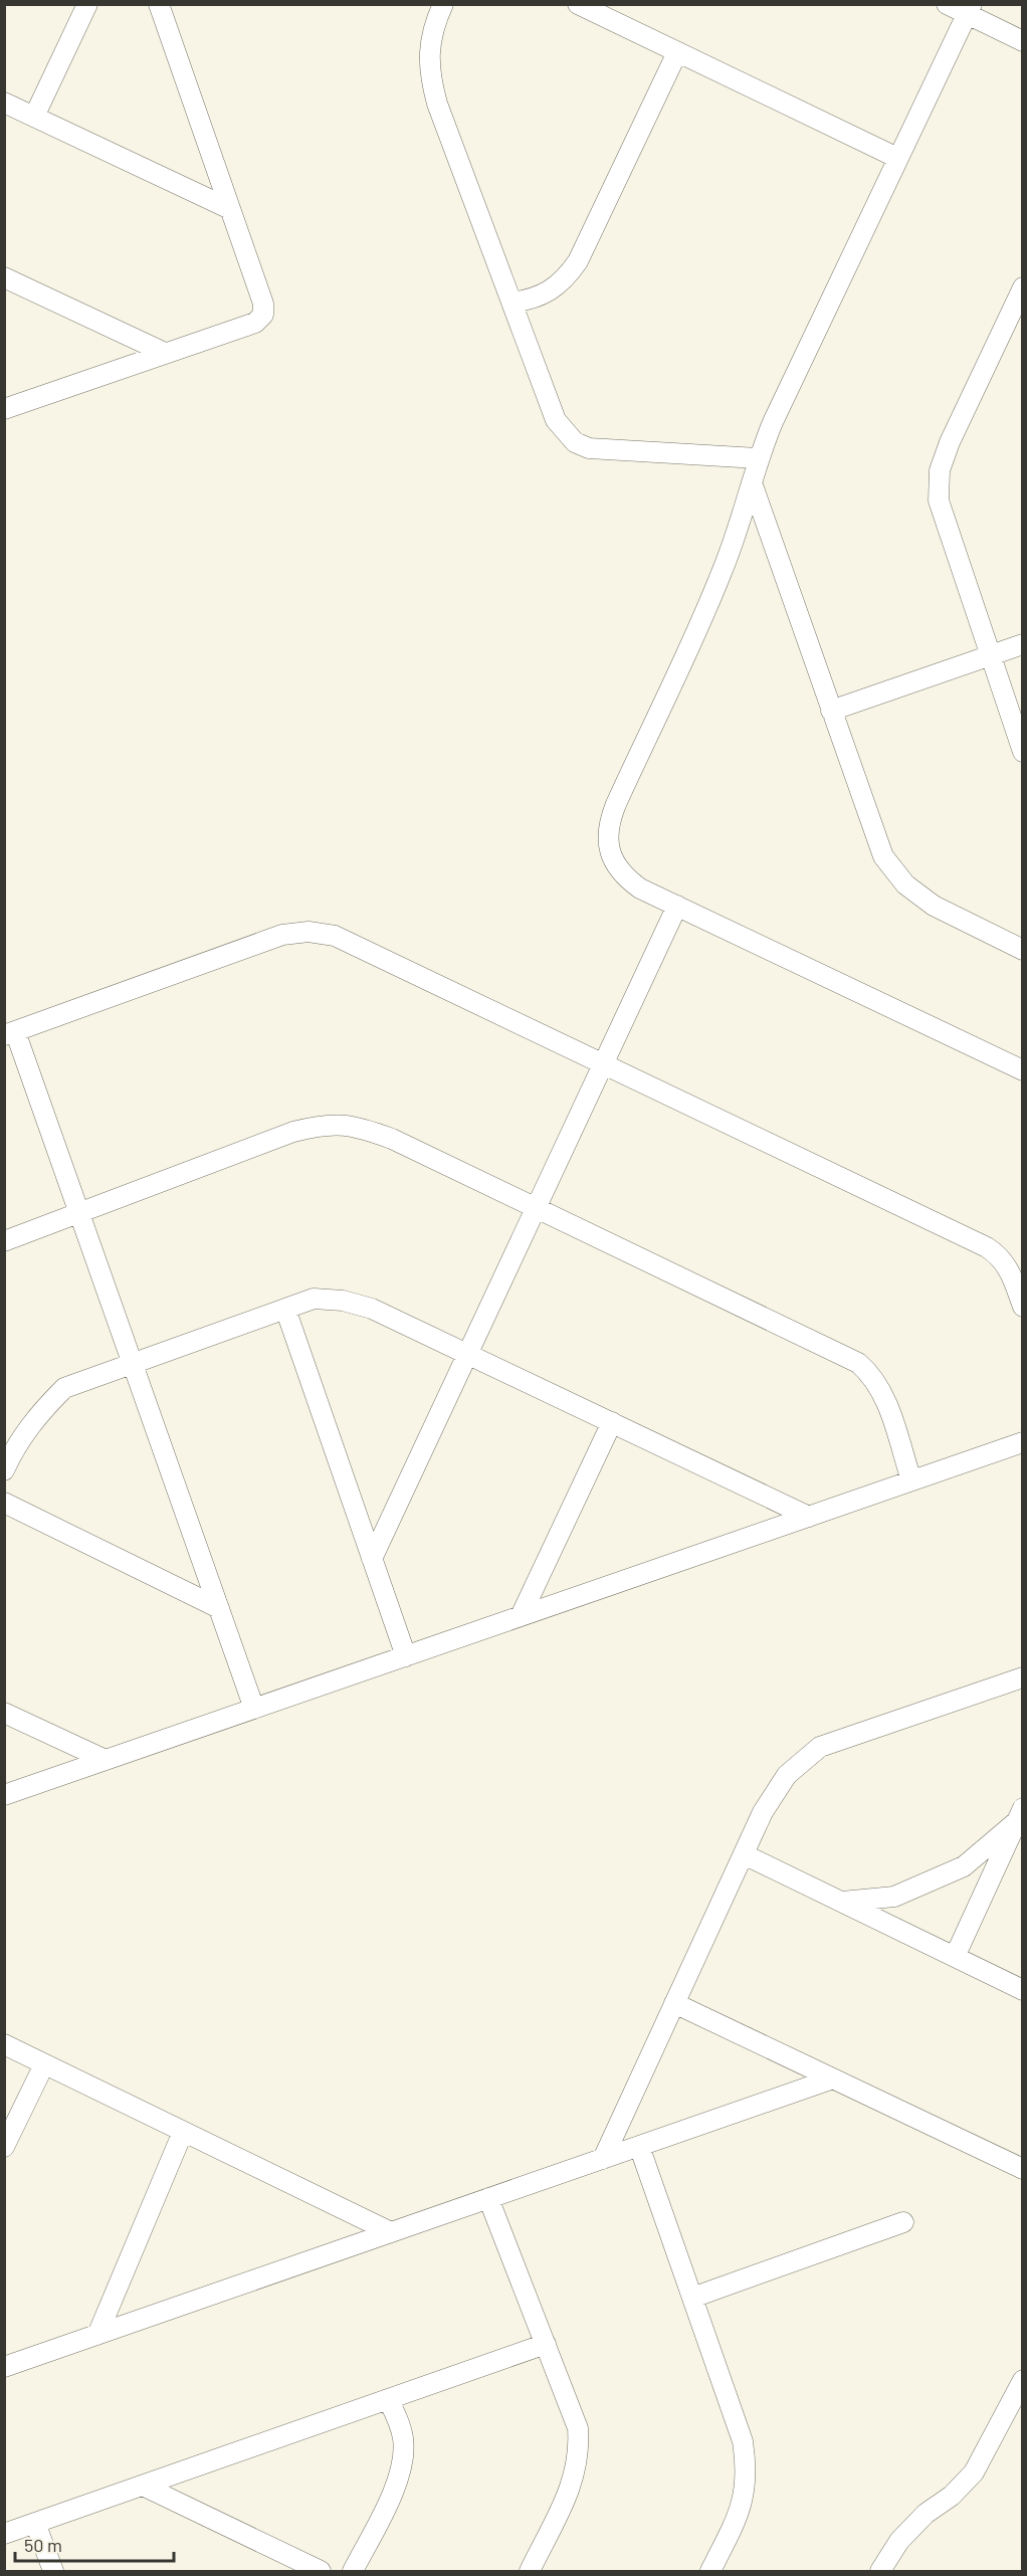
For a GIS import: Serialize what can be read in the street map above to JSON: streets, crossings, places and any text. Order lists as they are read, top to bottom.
{
  "scale_bar": "50 m"
}
